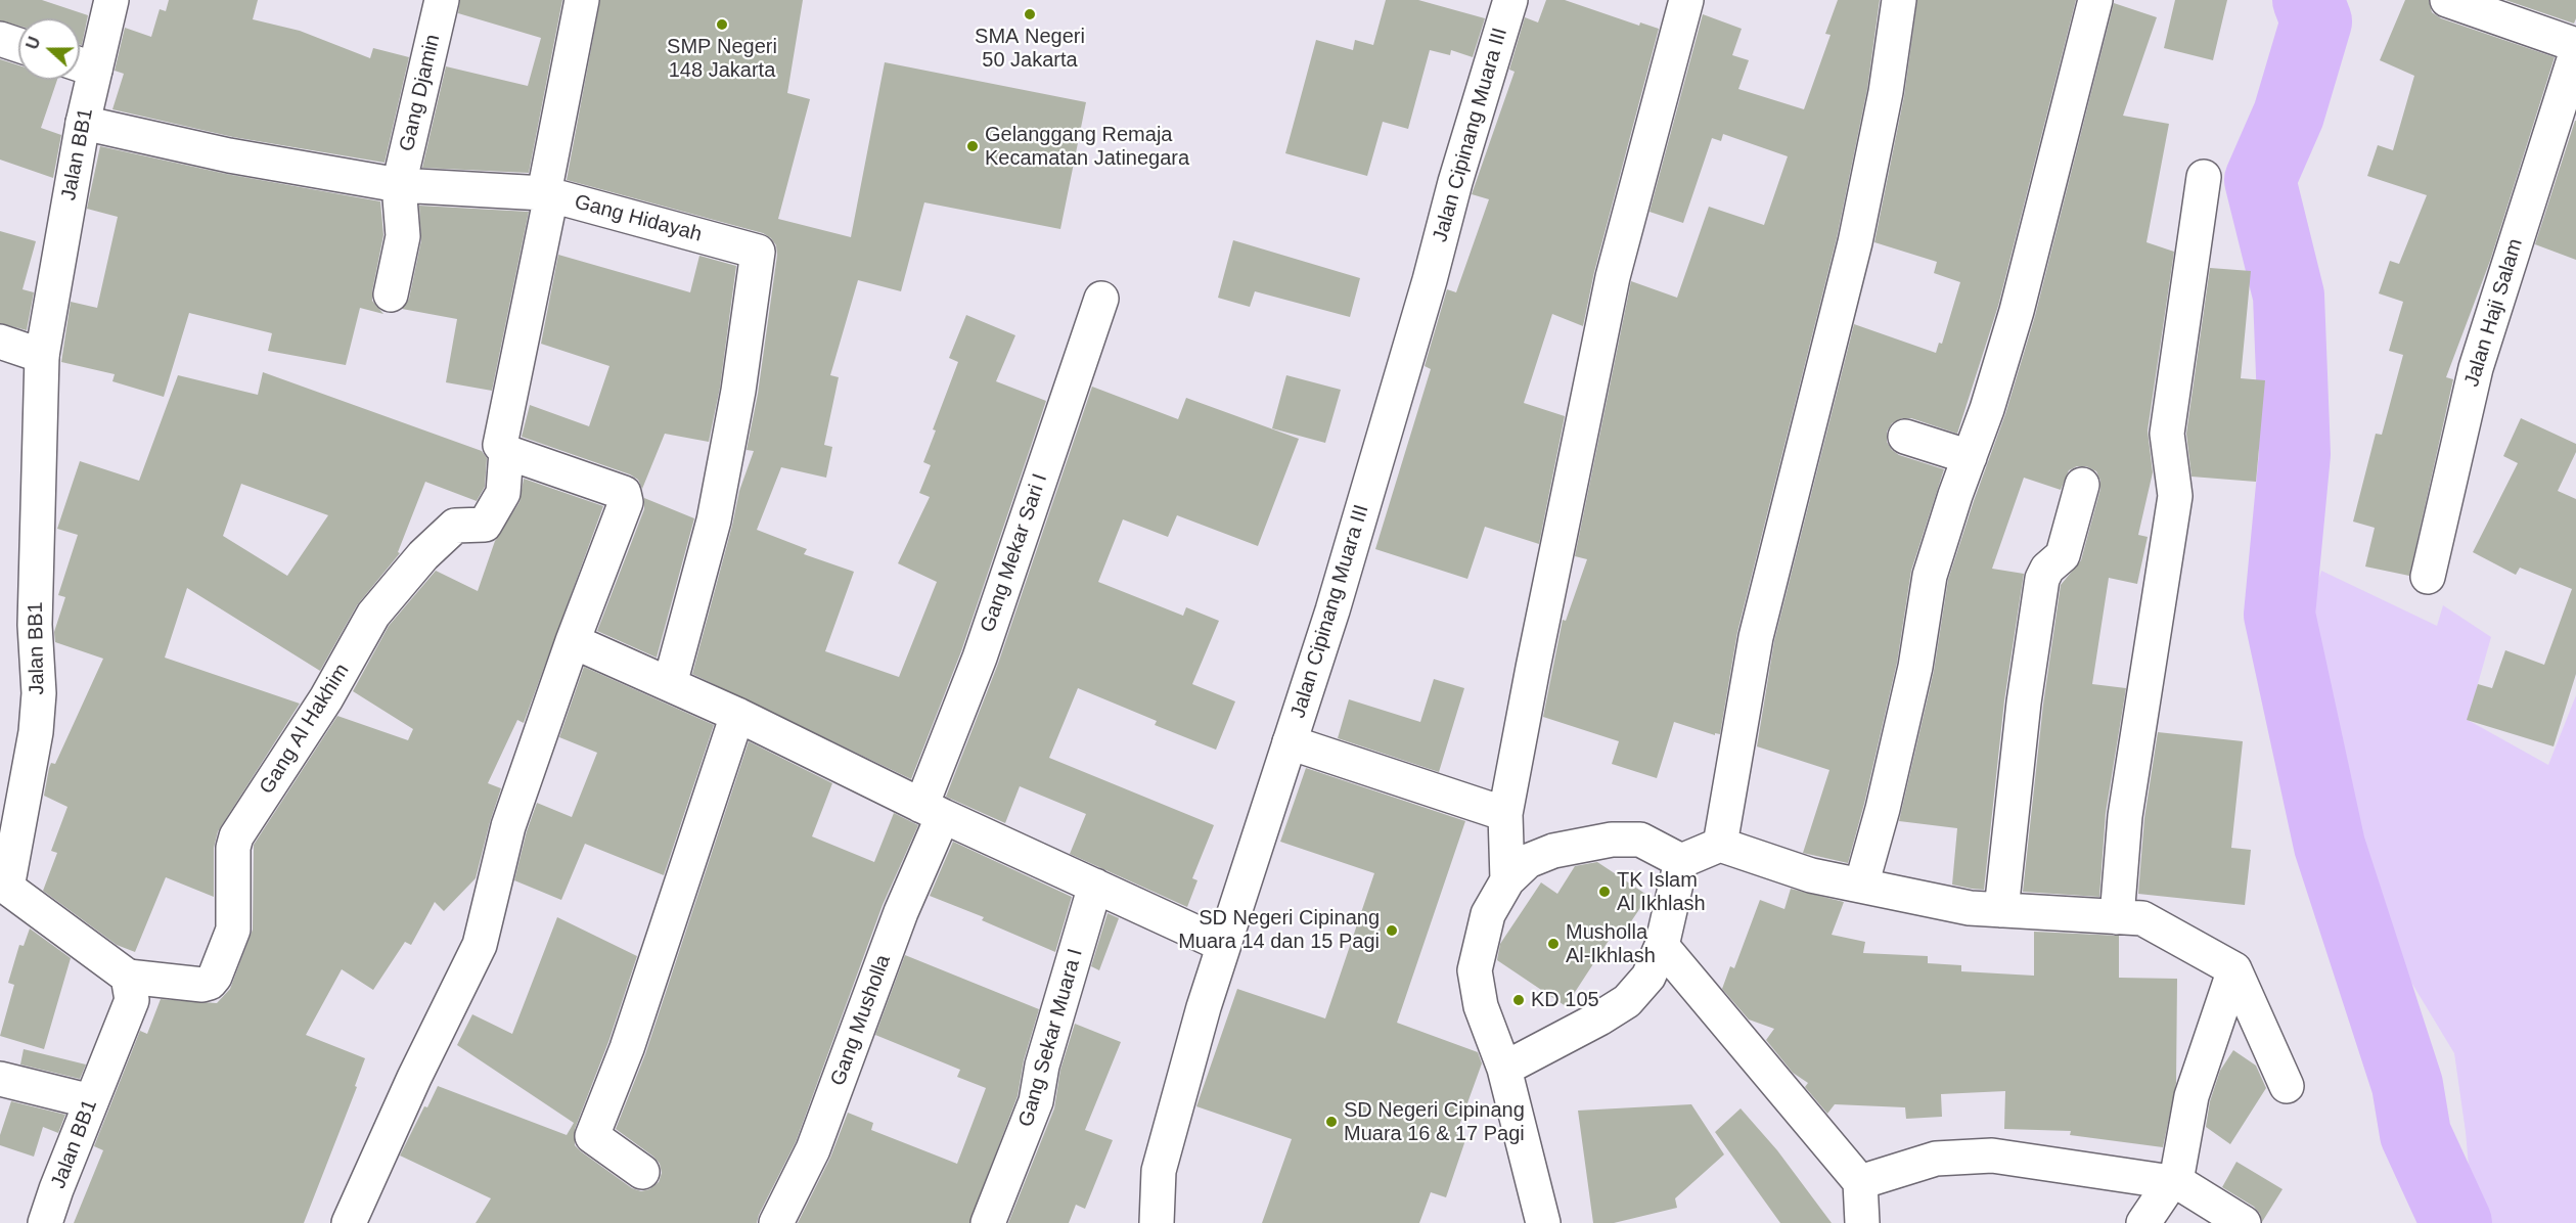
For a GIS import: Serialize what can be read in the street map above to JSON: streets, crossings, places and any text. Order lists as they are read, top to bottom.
{
  "streets": {
    "street": [
      "Gang Djamin",
      "Jalan Cipinang Muara III",
      "Jalan BB1",
      "Gang Hidayah",
      "Jalan Haji Salam",
      "Gang Mekar Sari I",
      "Gang Al Hakhim",
      "Gang Musholla",
      "Gang Sekar Muara I"
    ]
  },
  "crossings": [
    ["Gang Djamin", "Gang Hidayah"],
    ["Jalan BB1", "Gang Hidayah"],
    ["Jalan BB1", "Gang Al Hakhim"],
    ["Gang Mekar Sari I", "Gang Musholla"]
  ],
  "places": [
    "SMA Negeri 50 Jakarta",
    "SMP Negeri 148 Jakarta",
    "Gelanggang Remaja Kecamatan Jatinegara",
    "TK Islam Al Ikhlash",
    "SD Negeri Cipinang Muara 14 dan 15 Pagi",
    "Musholla Al-Ikhlash",
    "KD 105",
    "SD Negeri Cipinang Muara 16 & 17 Pagi"
  ],
  "north": "left"
}
